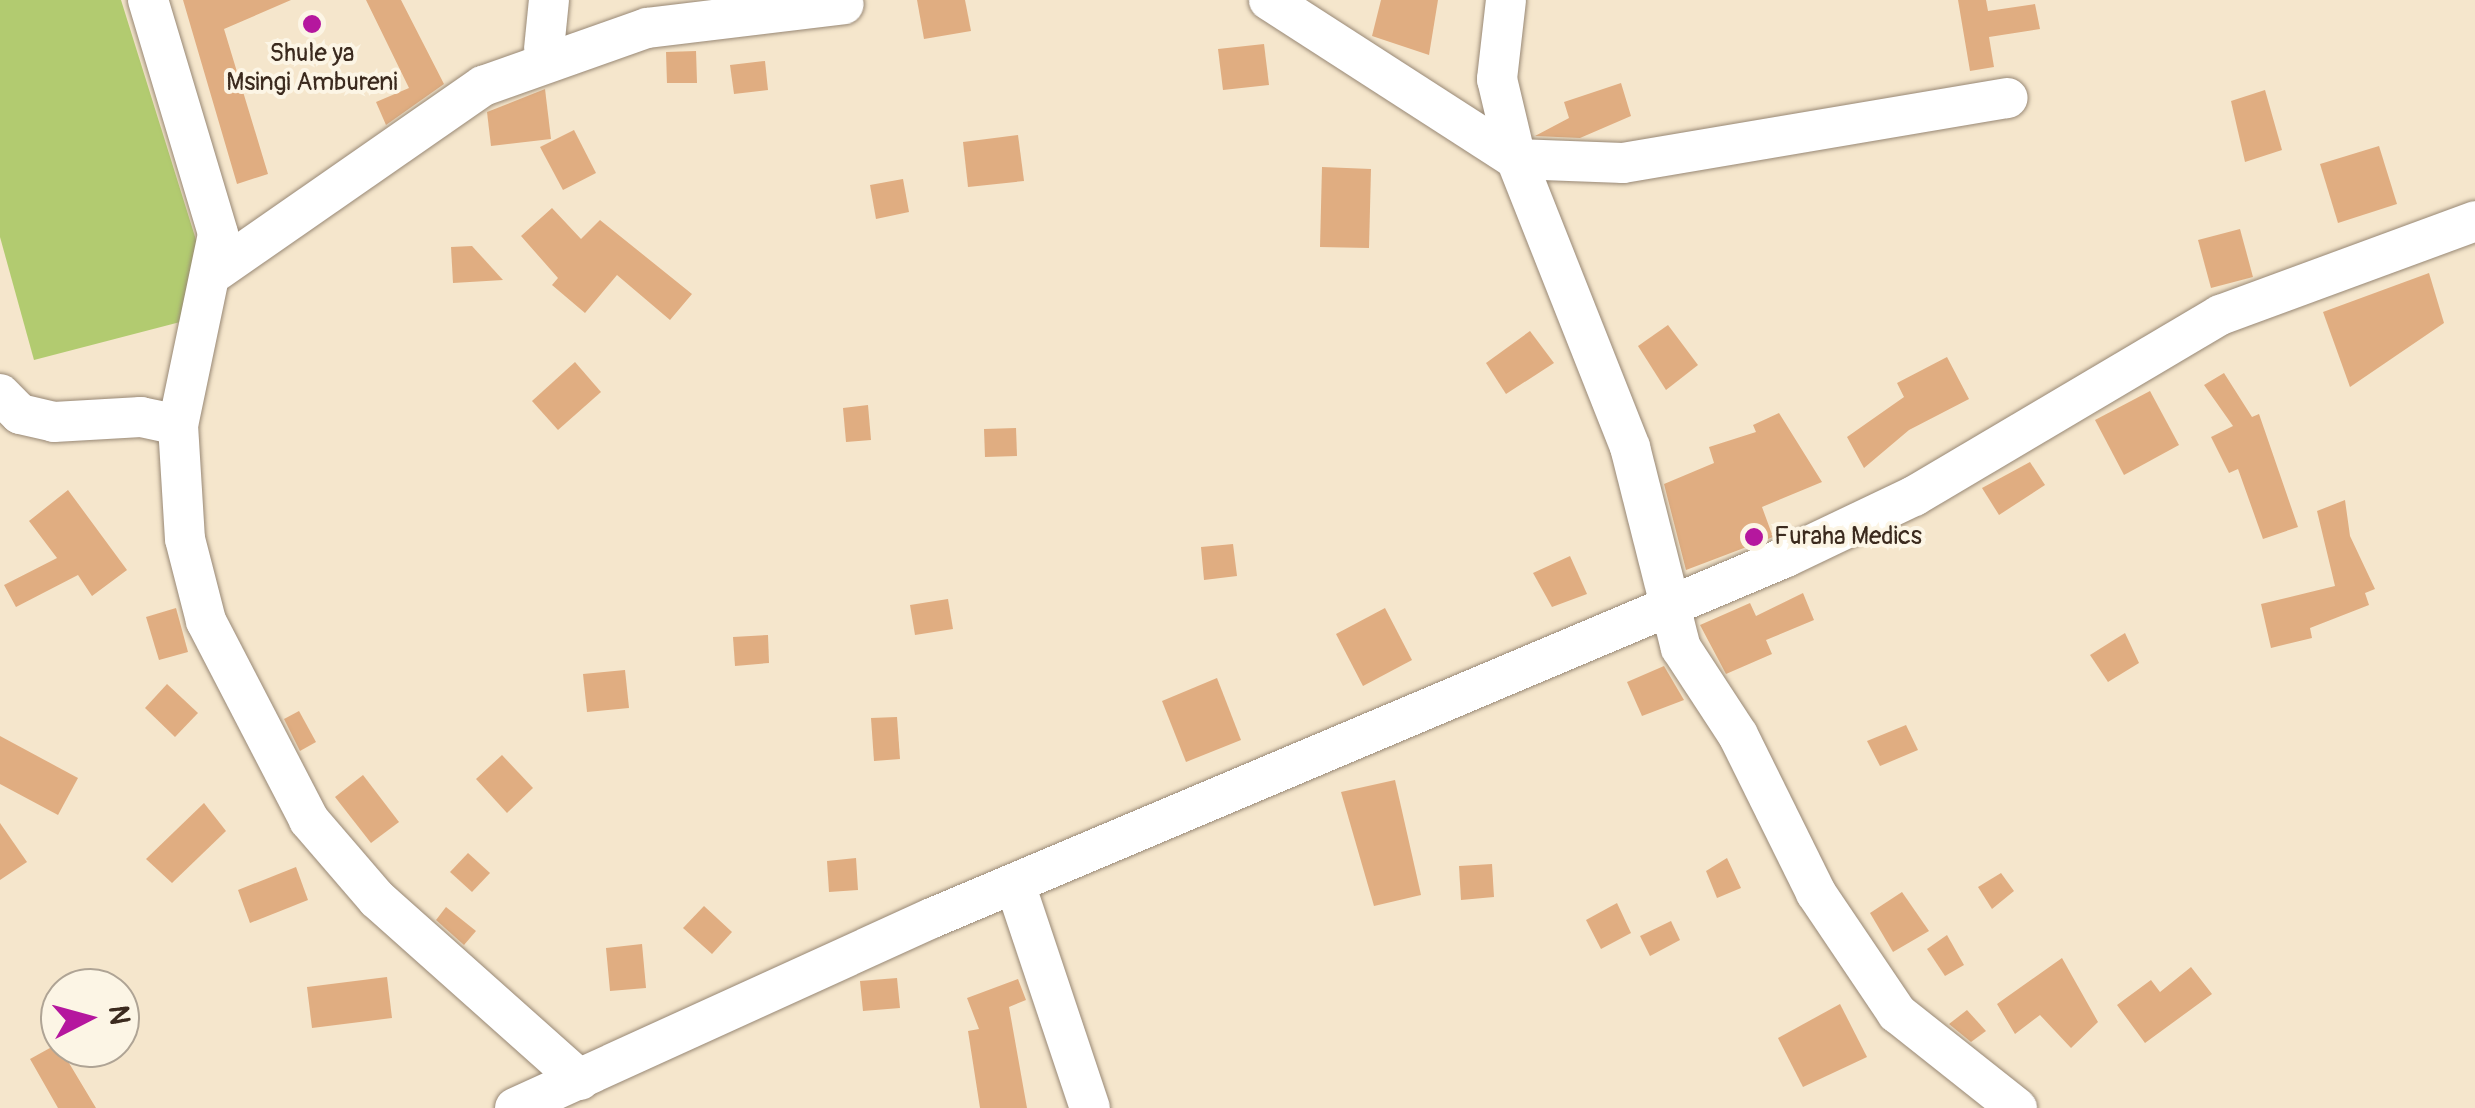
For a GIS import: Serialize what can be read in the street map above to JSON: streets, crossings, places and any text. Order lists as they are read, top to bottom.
{
  "places": ["Shule ya Msingi Ambureni", "Furaha Medics"],
  "north": "right"
}
